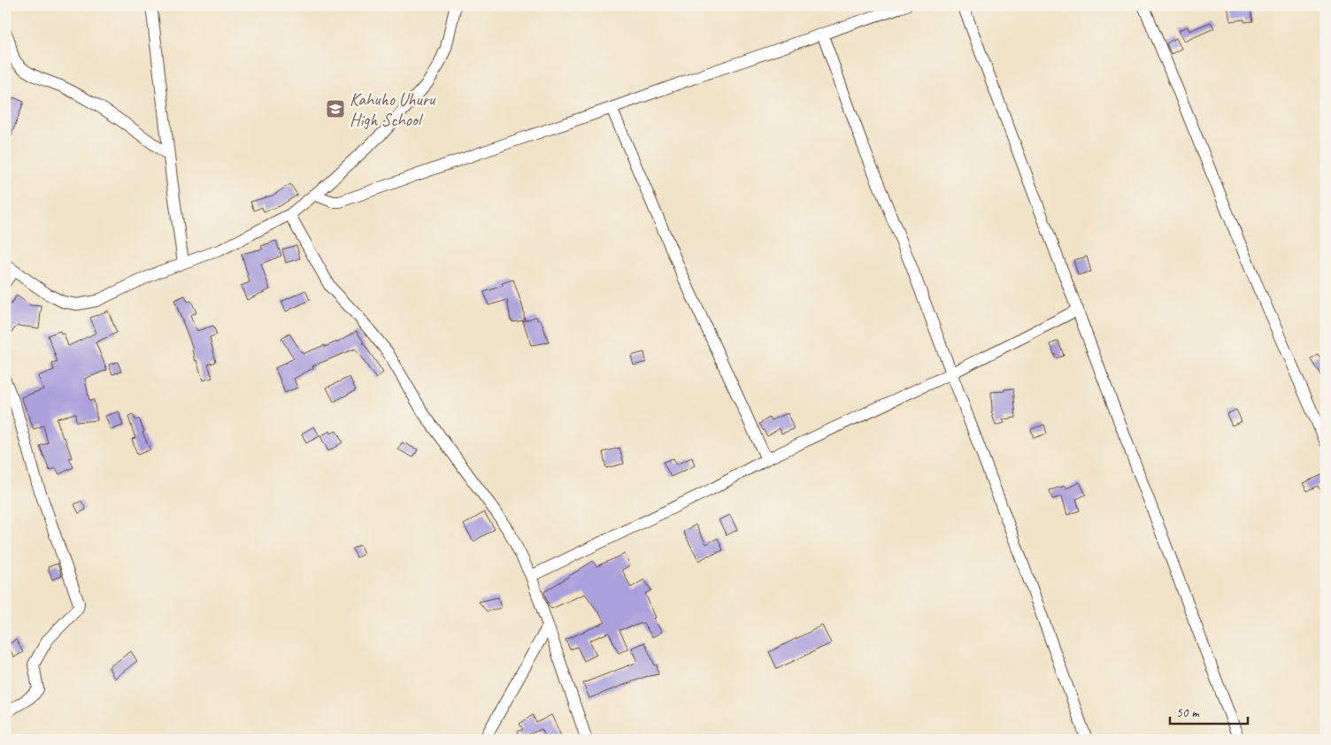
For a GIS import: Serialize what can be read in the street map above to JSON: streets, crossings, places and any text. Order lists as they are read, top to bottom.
{
  "places": {
    "school or university": ["Kahuho Uhuru High School"]
  },
  "scale_bar": "50 m"
}
